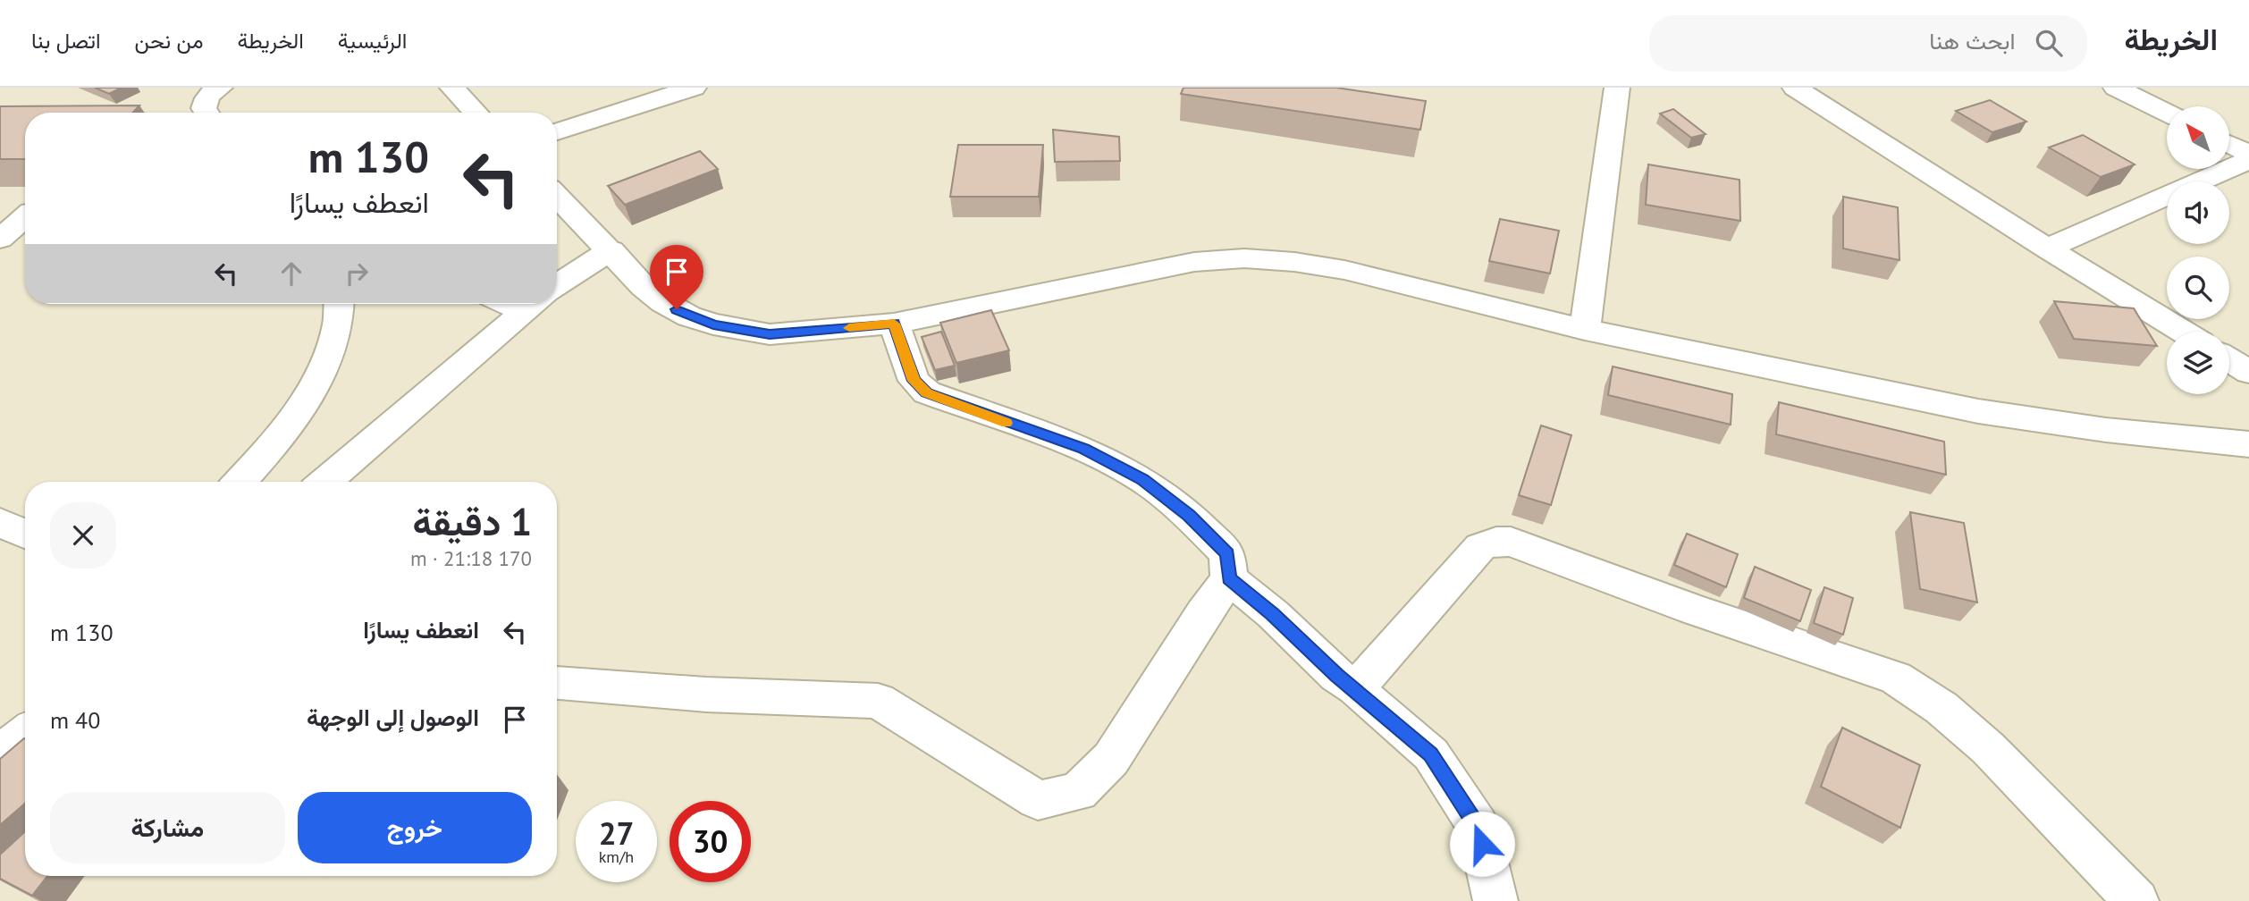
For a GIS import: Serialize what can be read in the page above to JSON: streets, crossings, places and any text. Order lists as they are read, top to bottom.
{
  "north": "top left",
  "page": {
    "header": "الخريطة",
    "search": "ابحث هنا",
    "nav": [
      "الرئيسية",
      "الخريطة",
      "من نحن",
      "اتصل بنا"
    ],
    "turn": ["130 m", "انعطف يسارًا"],
    "heading": ["1 دقيقة", "170 m · 21:18"],
    "list": [
      {
        "name": "انعطف يسارًا",
        "value": "130 m"
      },
      {
        "name": "الوصول إلى الوجهة",
        "value": "40 m"
      }
    ],
    "buttons": ["خروج", "مشاركة"],
    "speed": "27 km/h",
    "limit": "30"
  }
}
